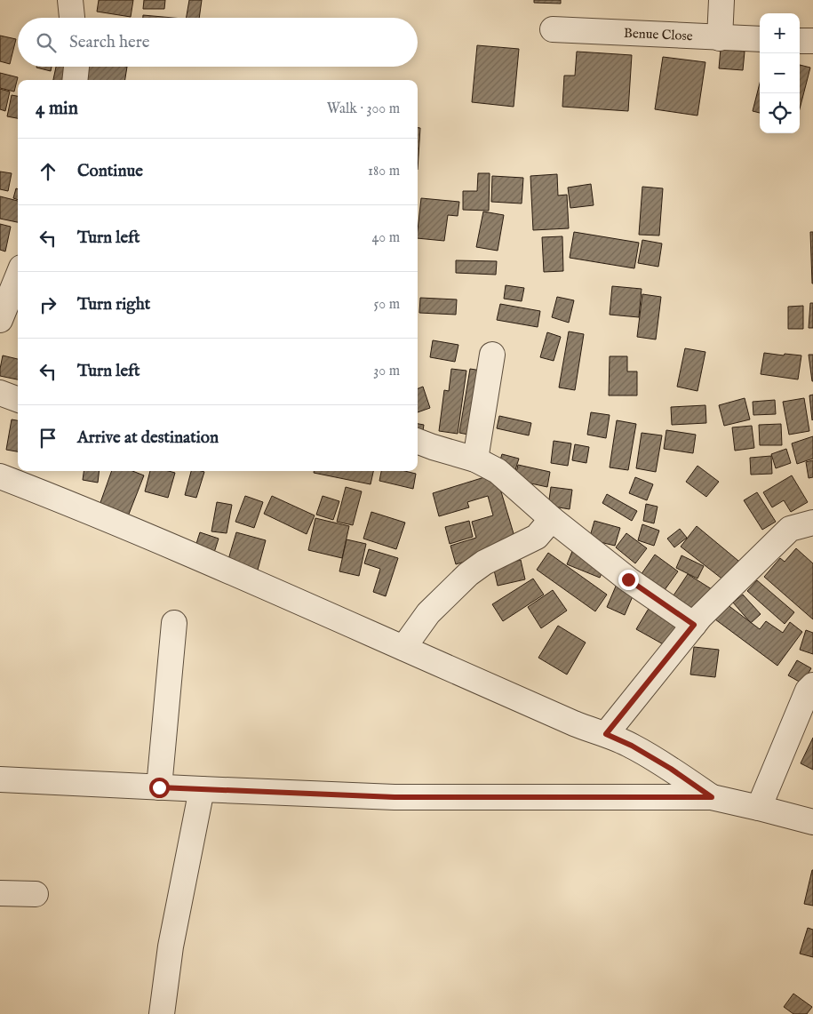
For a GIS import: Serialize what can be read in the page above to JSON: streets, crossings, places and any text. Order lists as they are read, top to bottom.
{
  "streets": {
    "street": ["Benue Close"]
  },
  "page": {
    "map_buttons": ["+", "−"],
    "search": "Search here",
    "heading": ["4 min", "Walk · 300 m"],
    "list": [
      ["Continue", "180 m"],
      ["Turn left", "40 m"],
      ["Turn right", "50 m"],
      ["Turn left", "30 m"],
      "Arrive at destination"
    ]
  }
}
